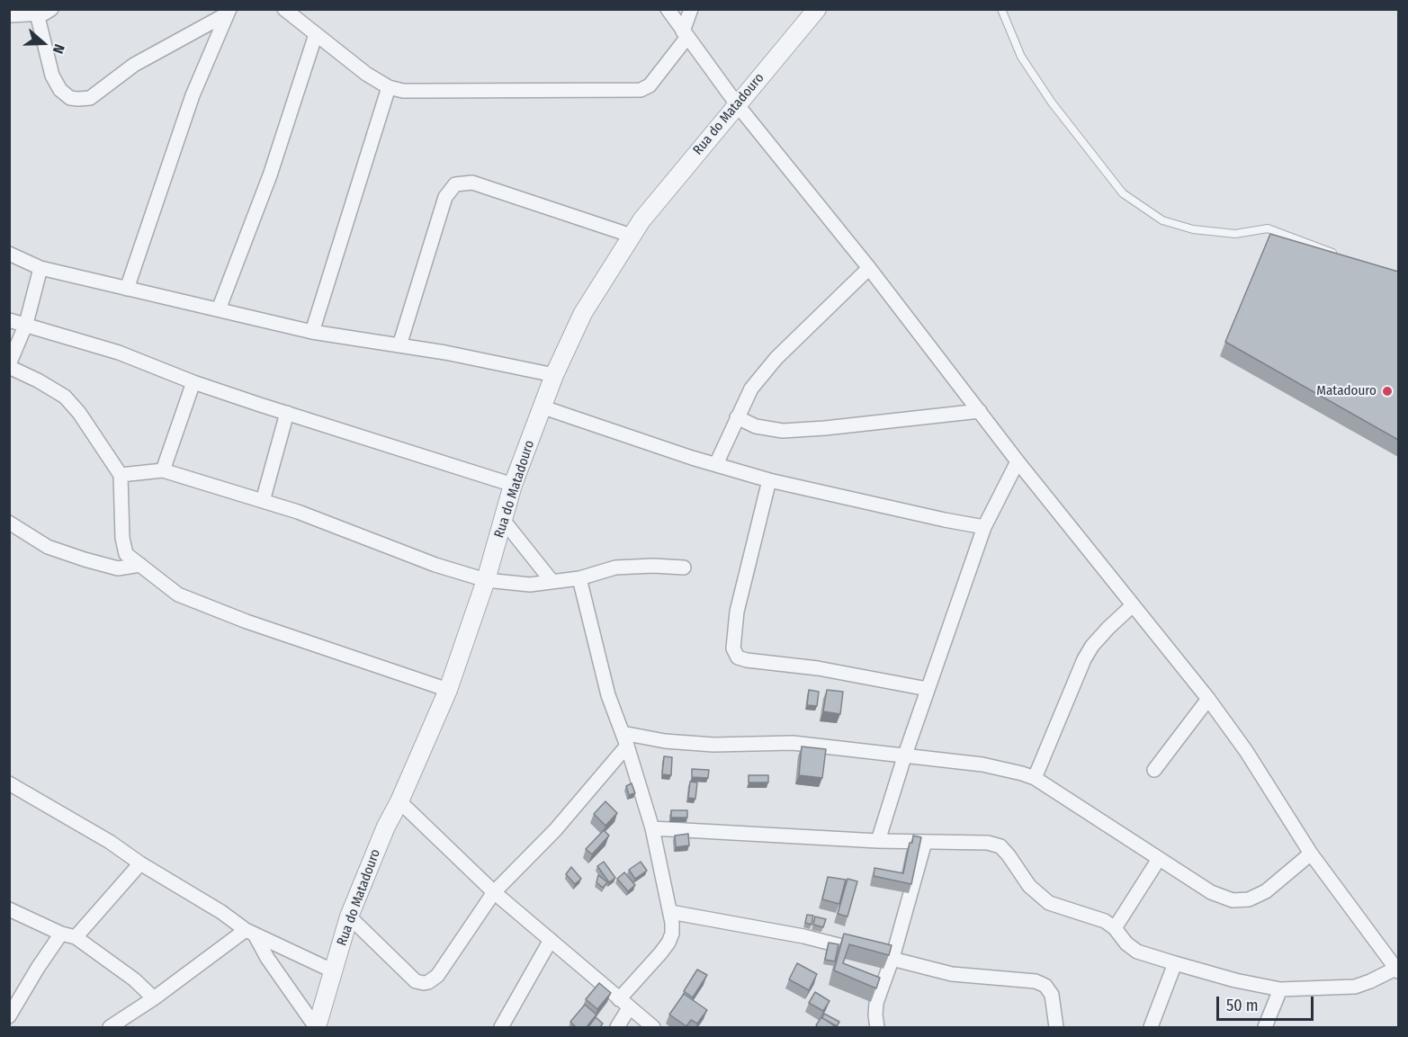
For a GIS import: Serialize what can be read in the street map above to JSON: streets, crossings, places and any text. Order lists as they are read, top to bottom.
{
  "streets": {
    "street": ["Rua do Matadouro"]
  },
  "places": ["Matadouro"],
  "scale_bar": "50 m",
  "north": "right"
}
